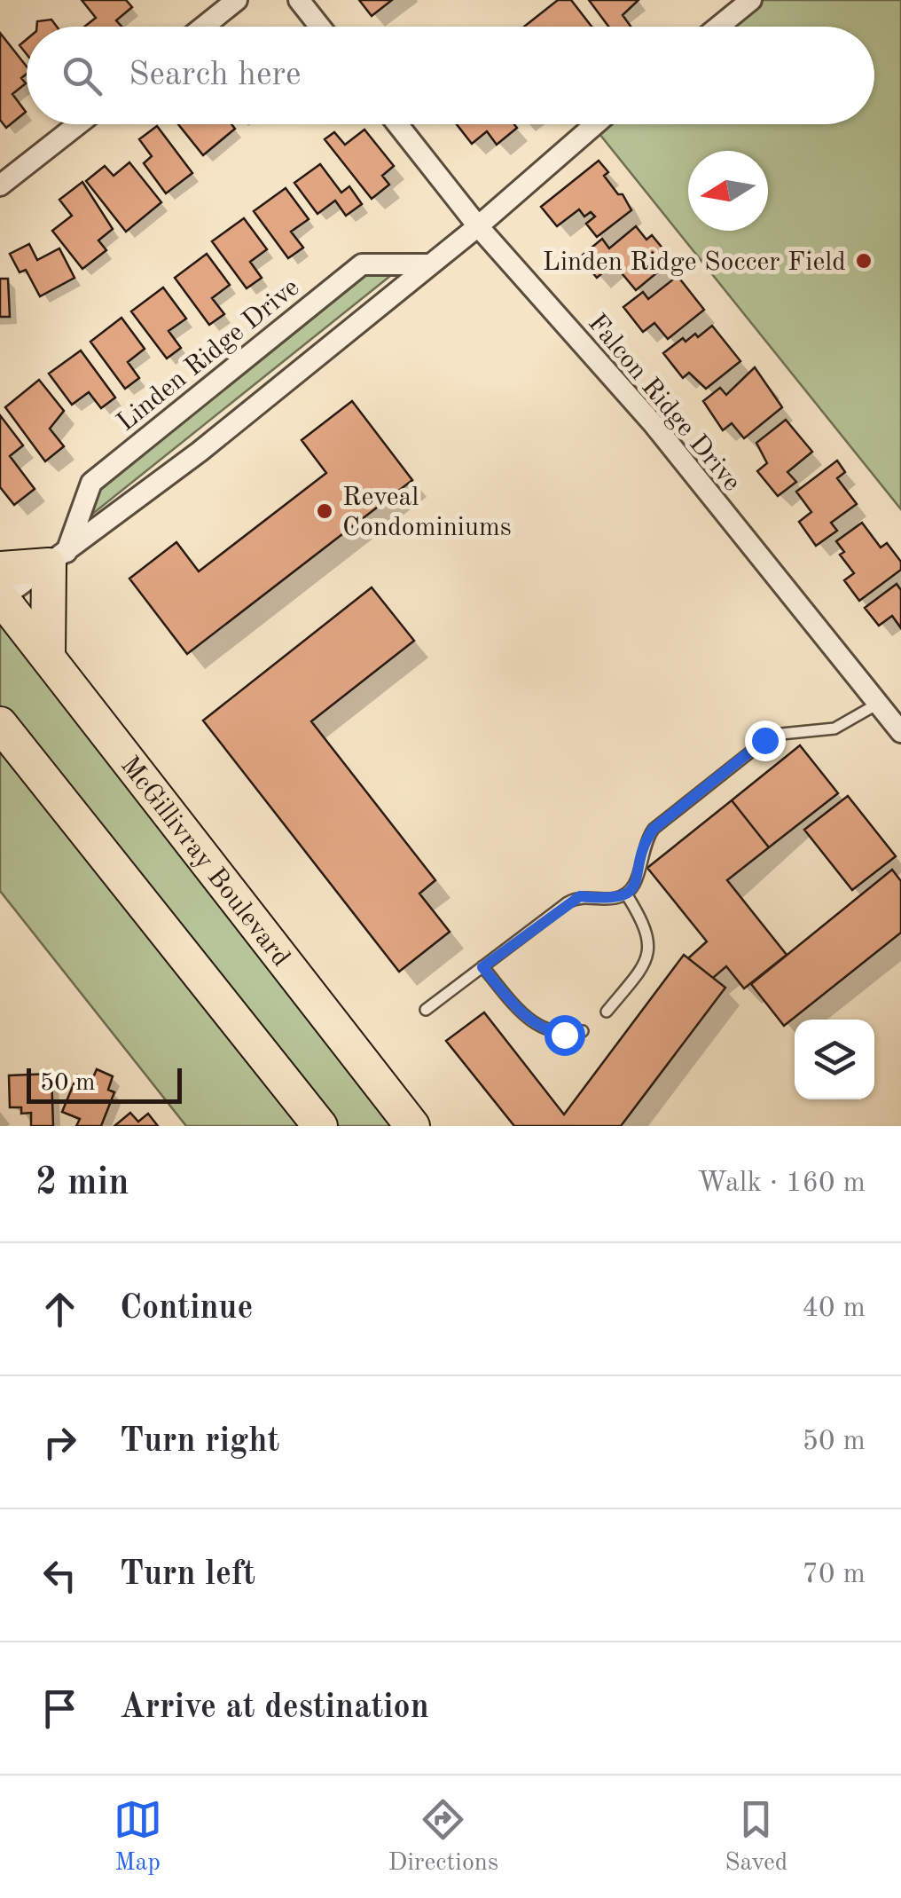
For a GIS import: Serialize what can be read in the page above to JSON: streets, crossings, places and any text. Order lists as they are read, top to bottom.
{
  "streets": {
    "main road": ["McGillivray Boulevard"],
    "street": ["Linden Ridge Drive", "Falcon Ridge Drive"]
  },
  "places": ["Linden Ridge Soccer Field", "Reveal Condominiums"],
  "scale_bar": "50 m",
  "north": "left",
  "page": {
    "search": "Search here",
    "scale": "50 m",
    "heading": ["2 min", "Walk · 160 m"],
    "list": [
      ["Continue", "40 m"],
      ["Turn right", "50 m"],
      ["Turn left", "70 m"],
      "Arrive at destination"
    ],
    "nav": ["Map", "Directions", "Saved"]
  }
}
